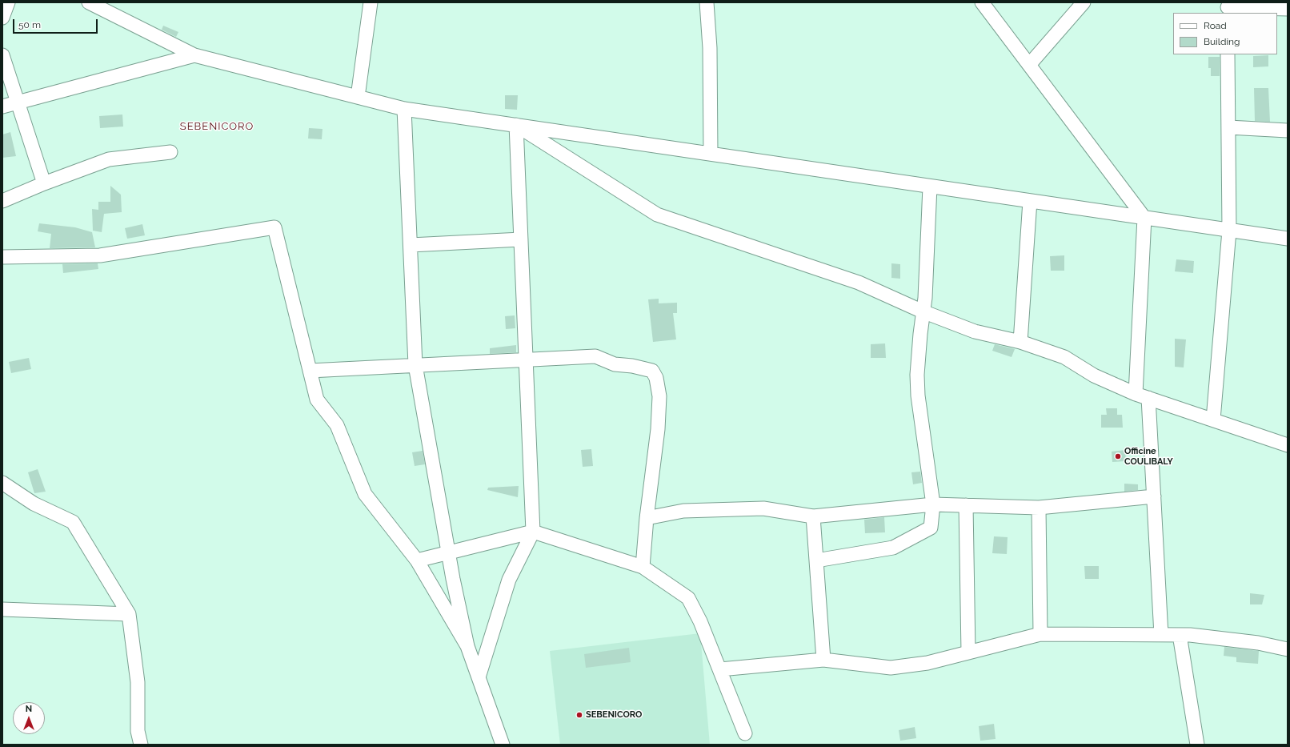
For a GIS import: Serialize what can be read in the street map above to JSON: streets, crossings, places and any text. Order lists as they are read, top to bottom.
{
  "districts": ["SEBENICORO"],
  "places": ["Officine COULIBALY", "SEBENICORO"],
  "legend": ["Road", "Building"],
  "scale_bar": "50 m",
  "north": "top"
}
